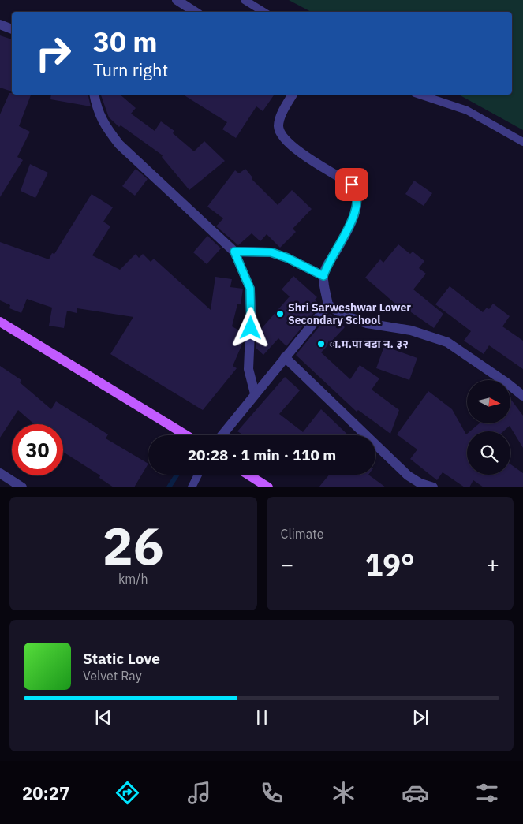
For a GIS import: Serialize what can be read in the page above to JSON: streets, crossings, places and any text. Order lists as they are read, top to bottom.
{
  "places": ["Shri Sarweshwar Lower Secondary School", "ा.म.पा वडा न. ३२"],
  "north": "right",
  "page": {
    "turn": ["30 m", "Turn right"],
    "limit": "30",
    "trip": "20:28 · 1 min · 110 m",
    "tile": [
      ["26", "km/h"],
      "Climate"
    ],
    "heat": ["−", "19°", "+"],
    "song": ["Static Love", "Velvet Ray"],
    "tabs": "20:27"
  }
}
